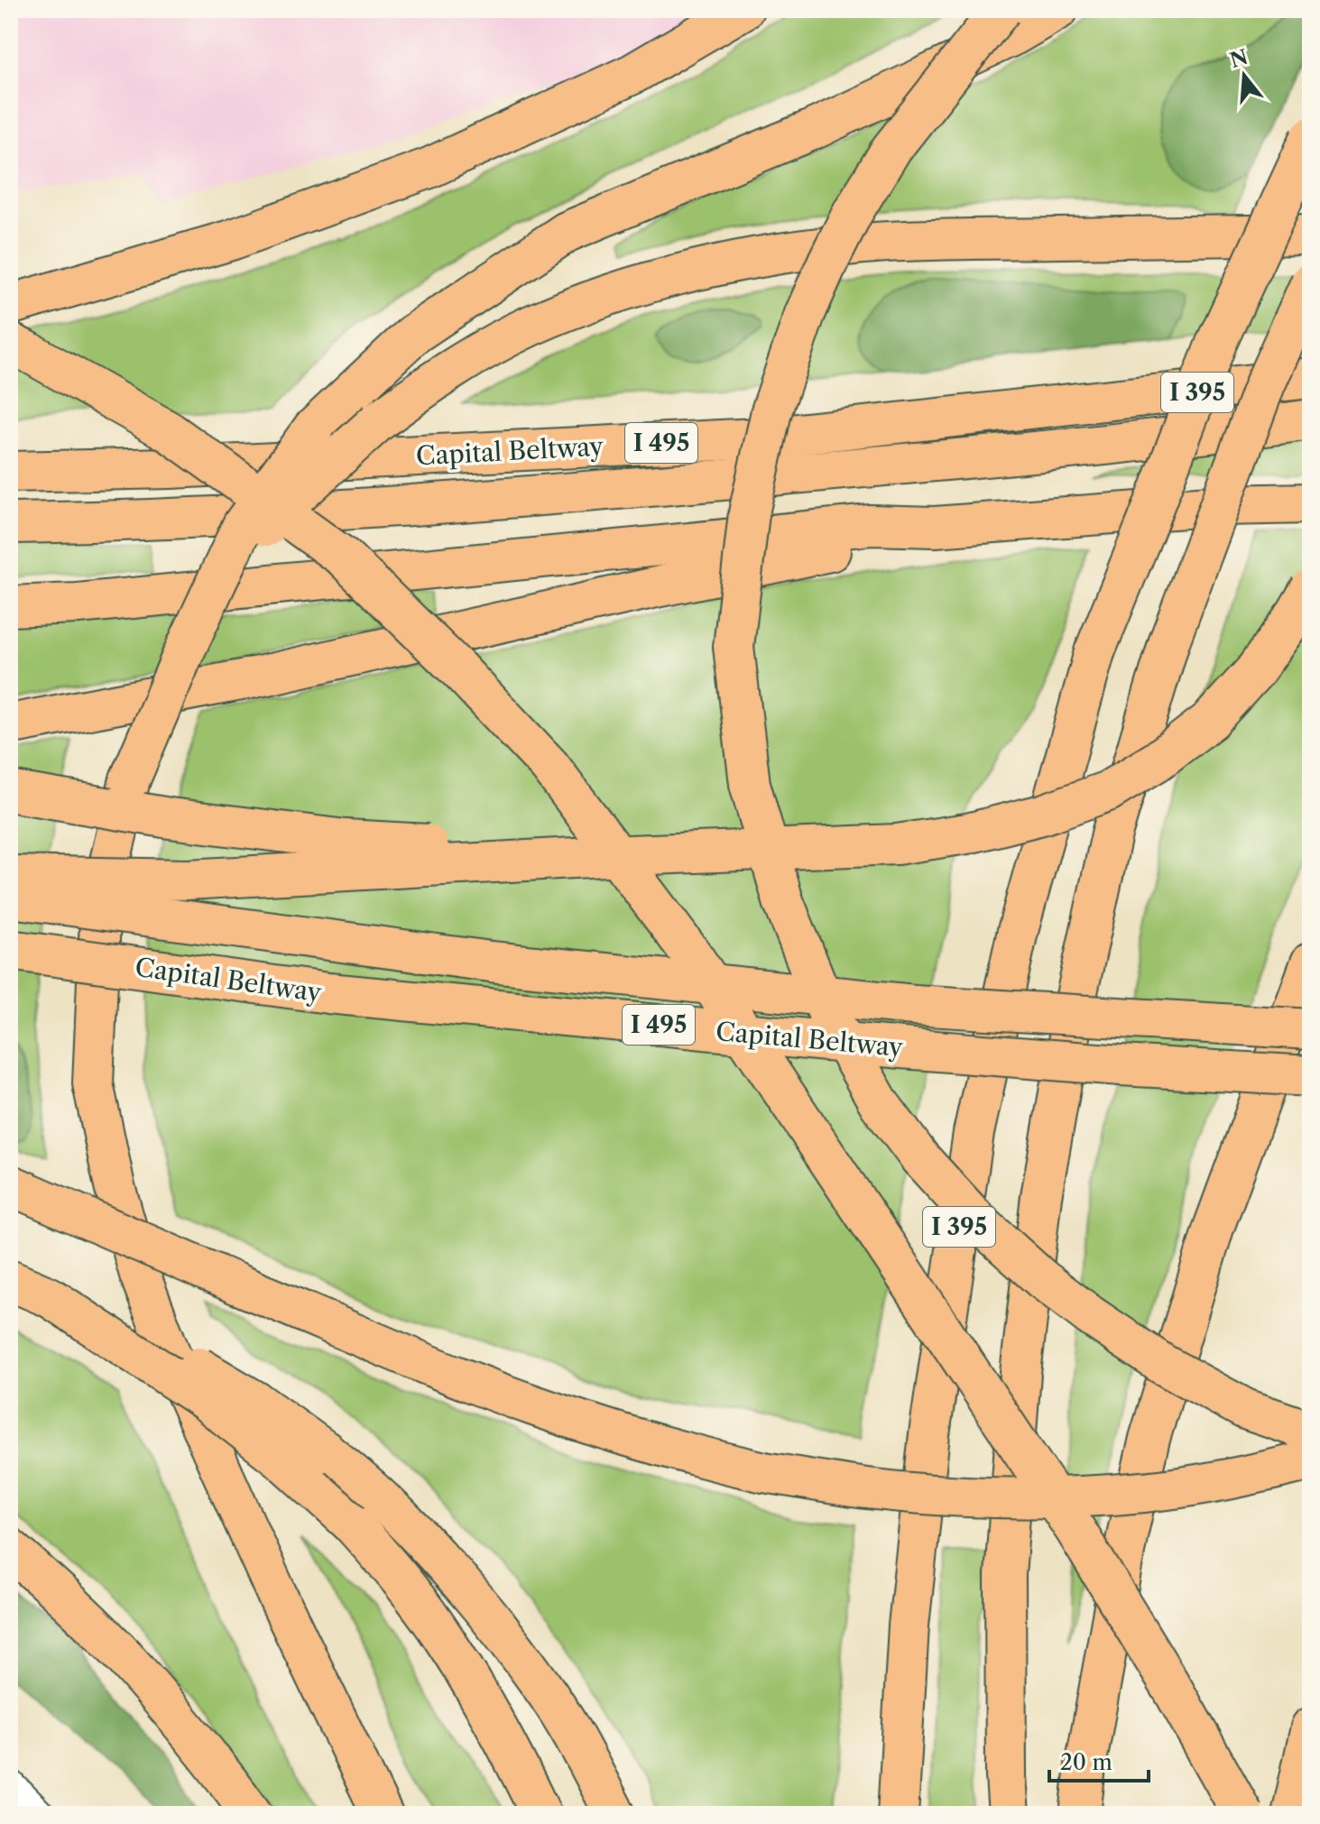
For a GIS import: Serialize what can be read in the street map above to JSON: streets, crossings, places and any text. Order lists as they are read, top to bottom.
{
  "streets": {
    "highway": ["I 395", "I 495", "Capital Beltway"]
  },
  "scale_bar": "20 m",
  "north": "top"
}
